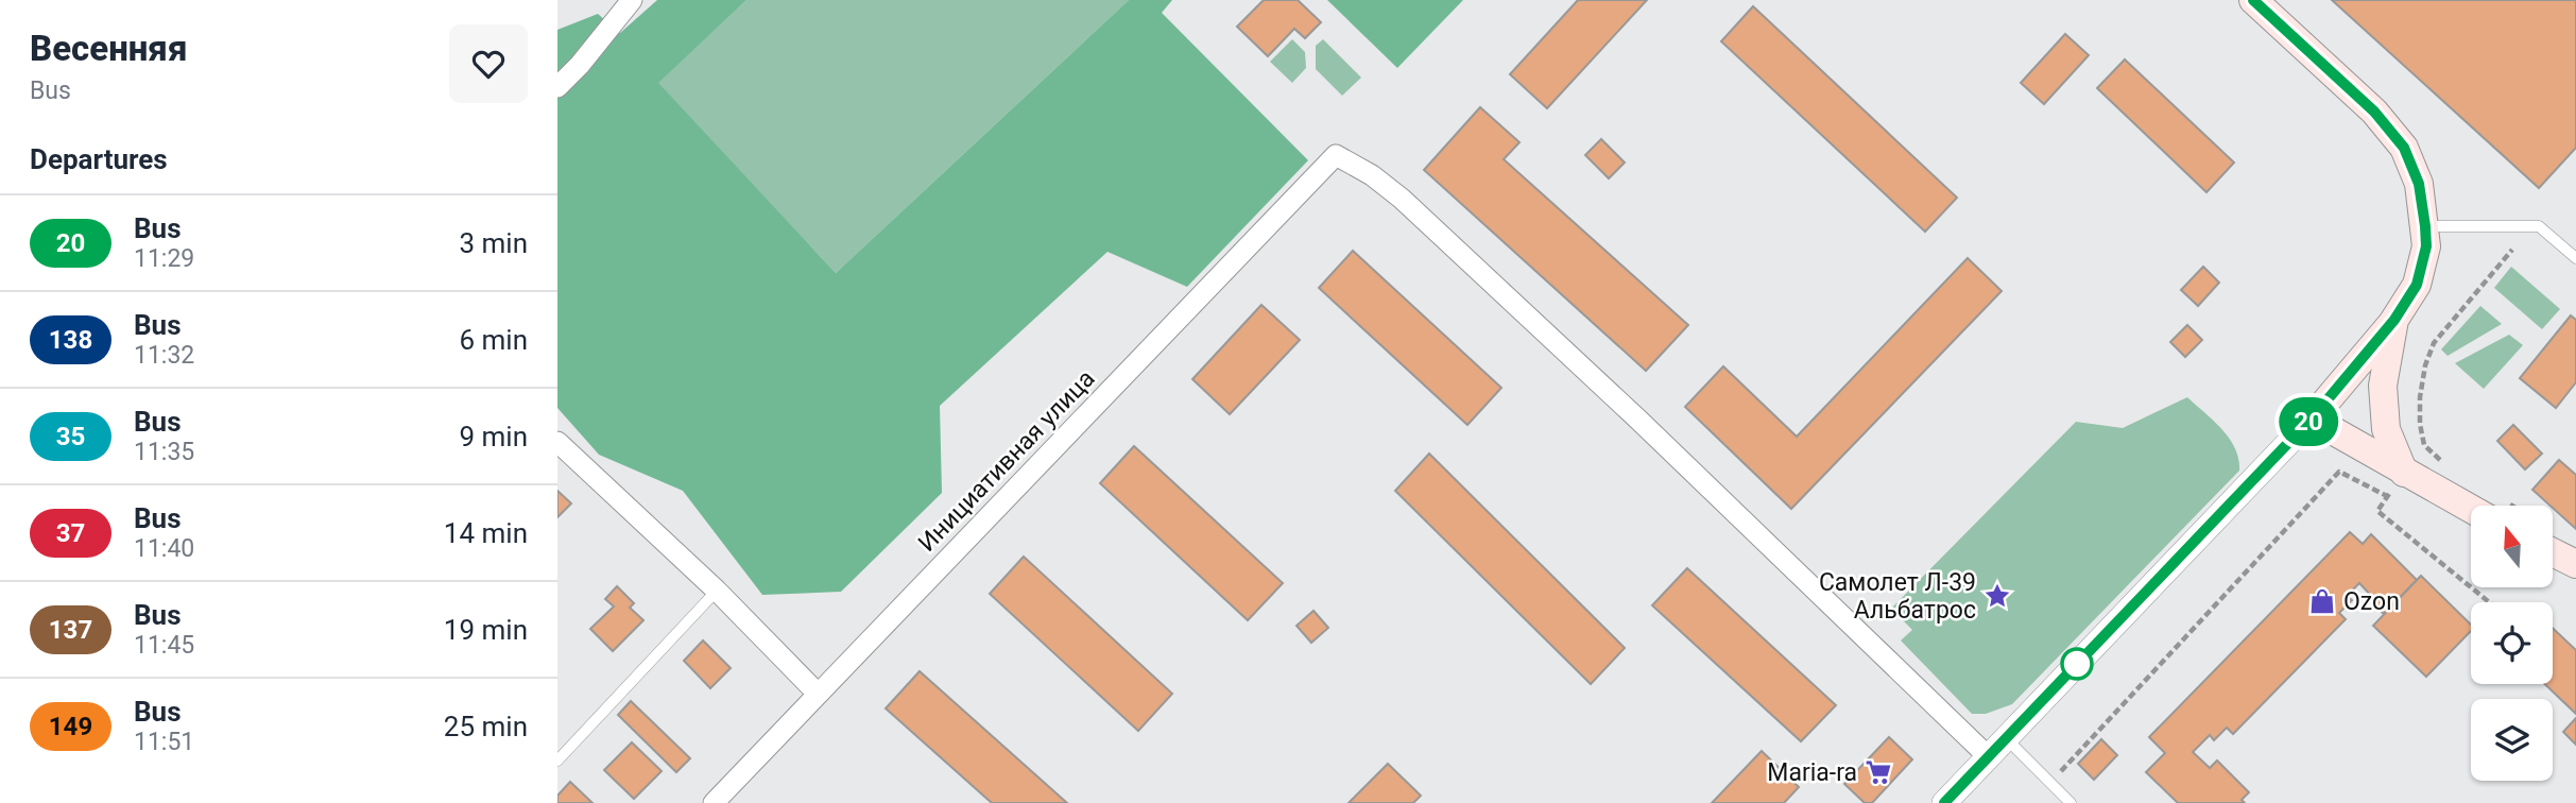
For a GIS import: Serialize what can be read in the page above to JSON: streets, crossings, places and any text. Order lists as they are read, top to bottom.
{
  "streets": {
    "street": ["Инициативная улица"]
  },
  "places": {
    "place": ["Самолет Л-39 Альбатрос"],
    "shop": ["Ozon"],
    "supermarket": ["Maria-ra"]
  },
  "lines": ["bus line 20"],
  "north": "top",
  "page": {
    "heading": [
      ["Весенняя", "Bus"],
      "Departures"
    ],
    "on_map": "20",
    "list": [
      {
        "mark": "20",
        "name": "Bus",
        "note": "11:29",
        "value": "3 min"
      },
      {
        "mark": "138",
        "name": "Bus",
        "note": "11:32",
        "value": "6 min"
      },
      {
        "mark": "35",
        "name": "Bus",
        "note": "11:35",
        "value": "9 min"
      },
      {
        "mark": "37",
        "name": "Bus",
        "note": "11:40",
        "value": "14 min"
      },
      {
        "mark": "137",
        "name": "Bus",
        "note": "11:45",
        "value": "19 min"
      },
      {
        "mark": "149",
        "name": "Bus",
        "note": "11:51",
        "value": "25 min"
      }
    ]
  }
}
